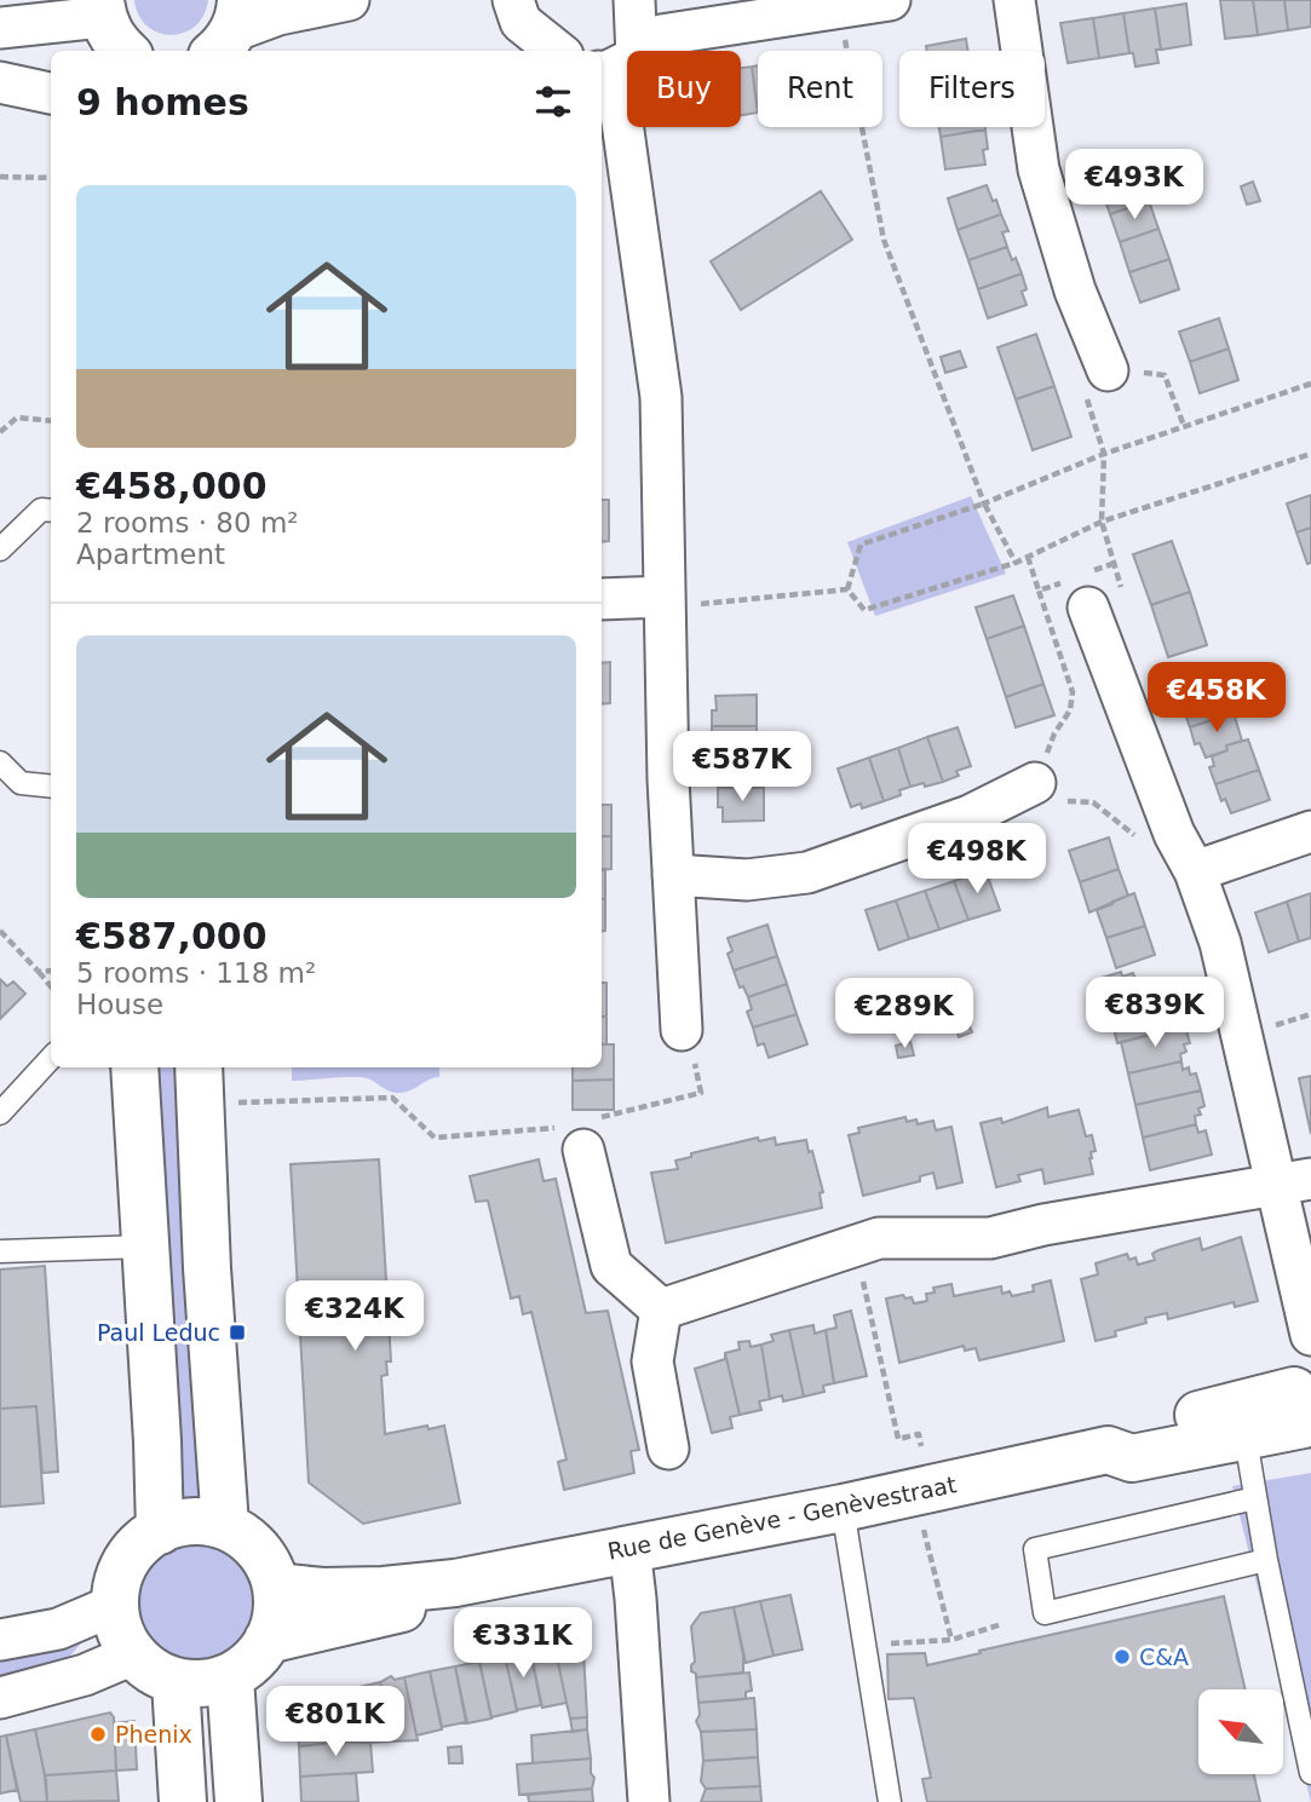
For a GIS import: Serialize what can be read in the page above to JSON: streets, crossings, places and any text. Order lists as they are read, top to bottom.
{
  "streets": {
    "street": ["Rue de Genève - Genèvestraat"]
  },
  "places": {
    "transit": ["Paul Leduc"],
    "other": ["C&A", "Phenix"]
  },
  "north": "top left",
  "page": {
    "chip": ["Buy", "Rent", "Filters"],
    "heading": "9 homes",
    "price": [
      "€493K",
      "€458K",
      "€587K",
      "€498K",
      "€839K",
      "€289K",
      "€324K",
      "€331K",
      "€801K"
    ],
    "list": [
      {
        "name": "€458,000",
        "note": "2 rooms · 80 m² · Apartment"
      },
      {
        "name": "€587,000",
        "note": "5 rooms · 118 m² · House"
      }
    ]
  }
}
